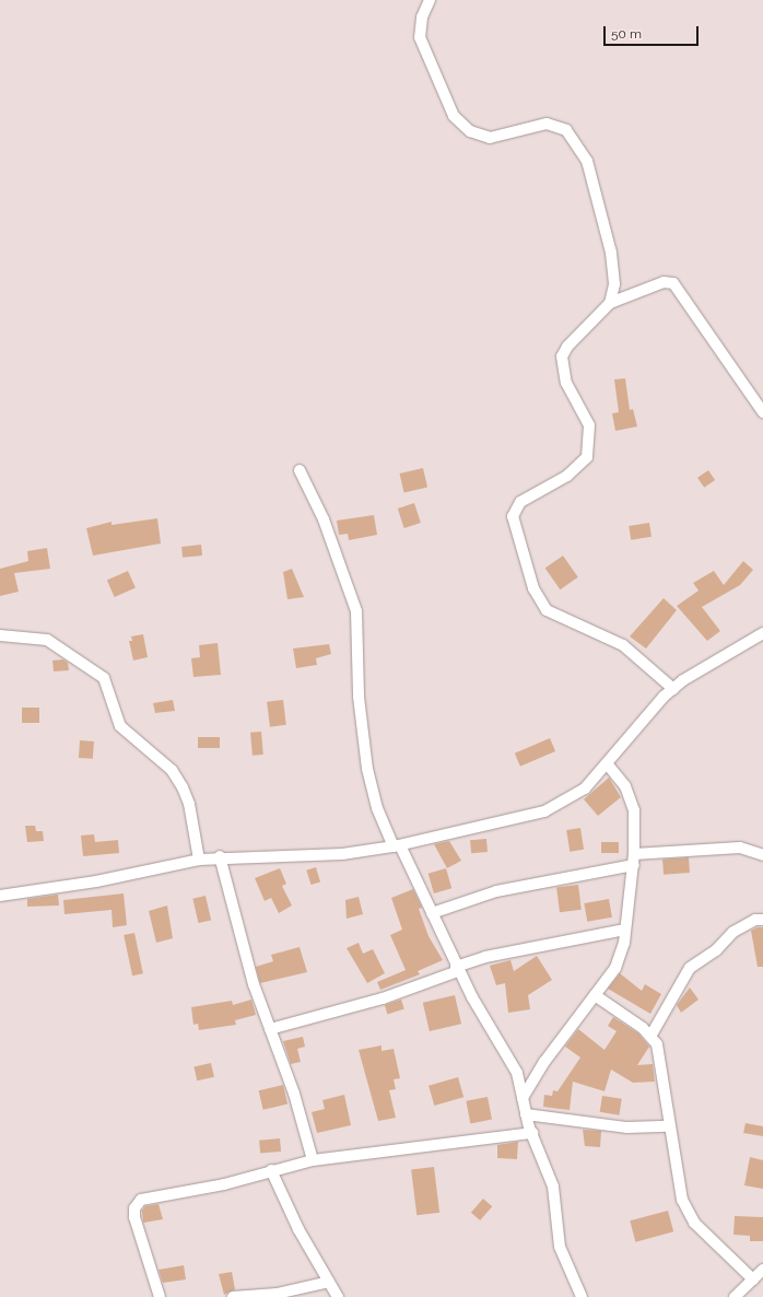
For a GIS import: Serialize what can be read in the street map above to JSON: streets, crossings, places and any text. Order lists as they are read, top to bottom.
{
  "scale_bar": "50 m"
}
